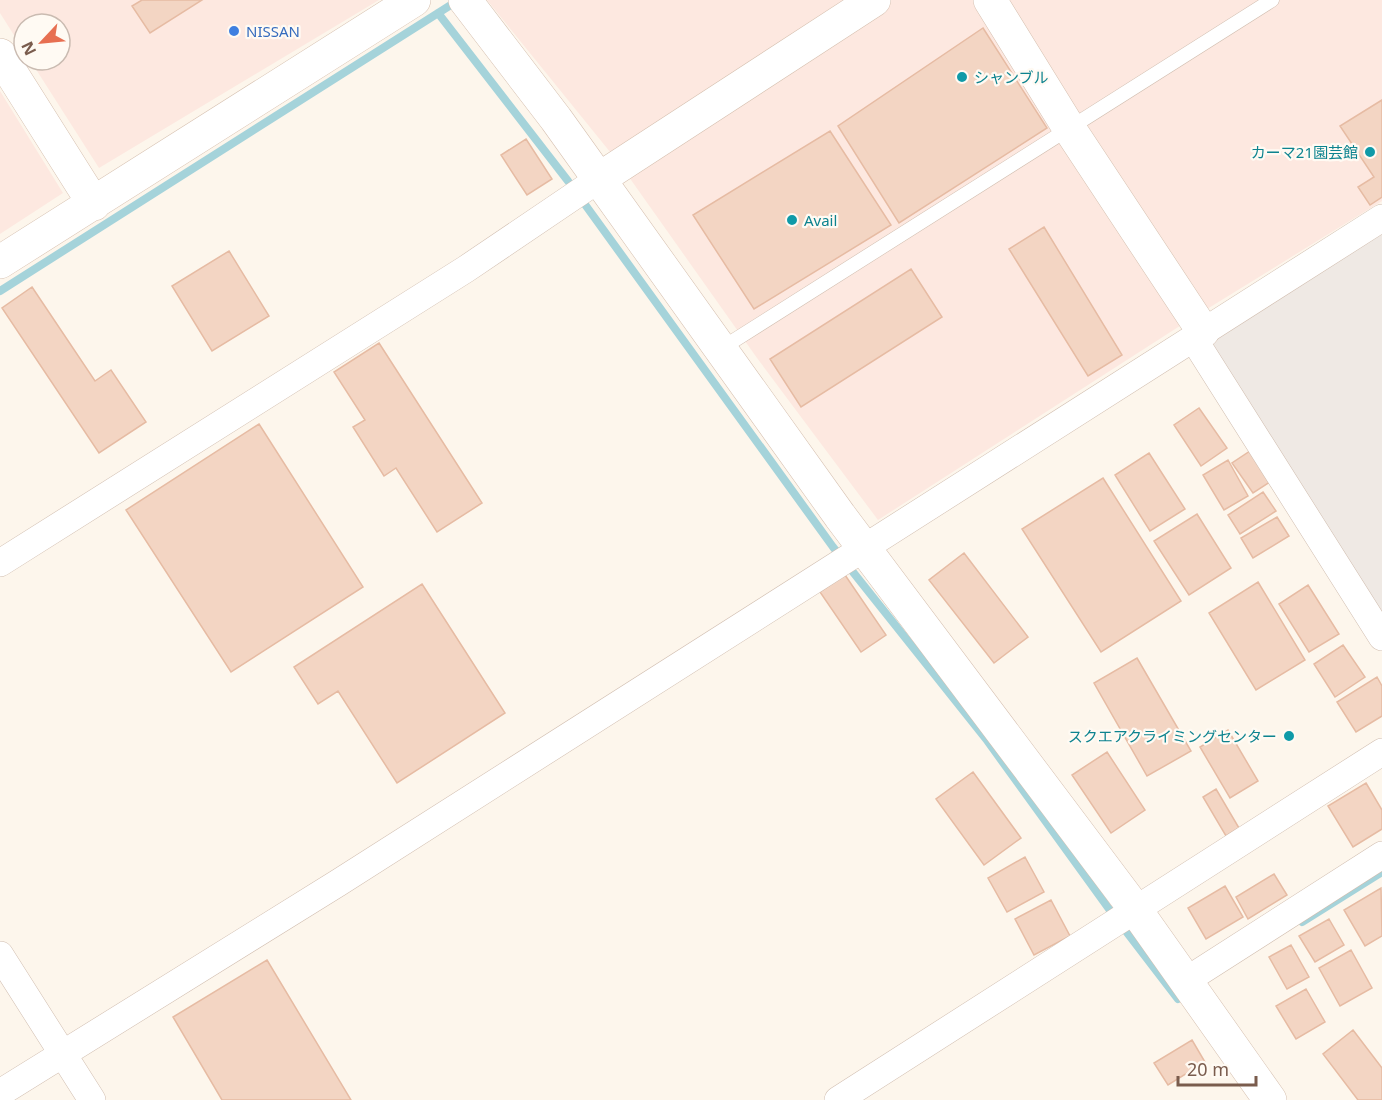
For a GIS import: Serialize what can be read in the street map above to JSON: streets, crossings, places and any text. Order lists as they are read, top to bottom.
{
  "places": [
    "NISSAN",
    "シャンブル",
    "カーマ21園芸館",
    "Avail",
    "スクエアクライミングセンター"
  ],
  "scale_bar": "20 m",
  "north": "bottom left"
}
